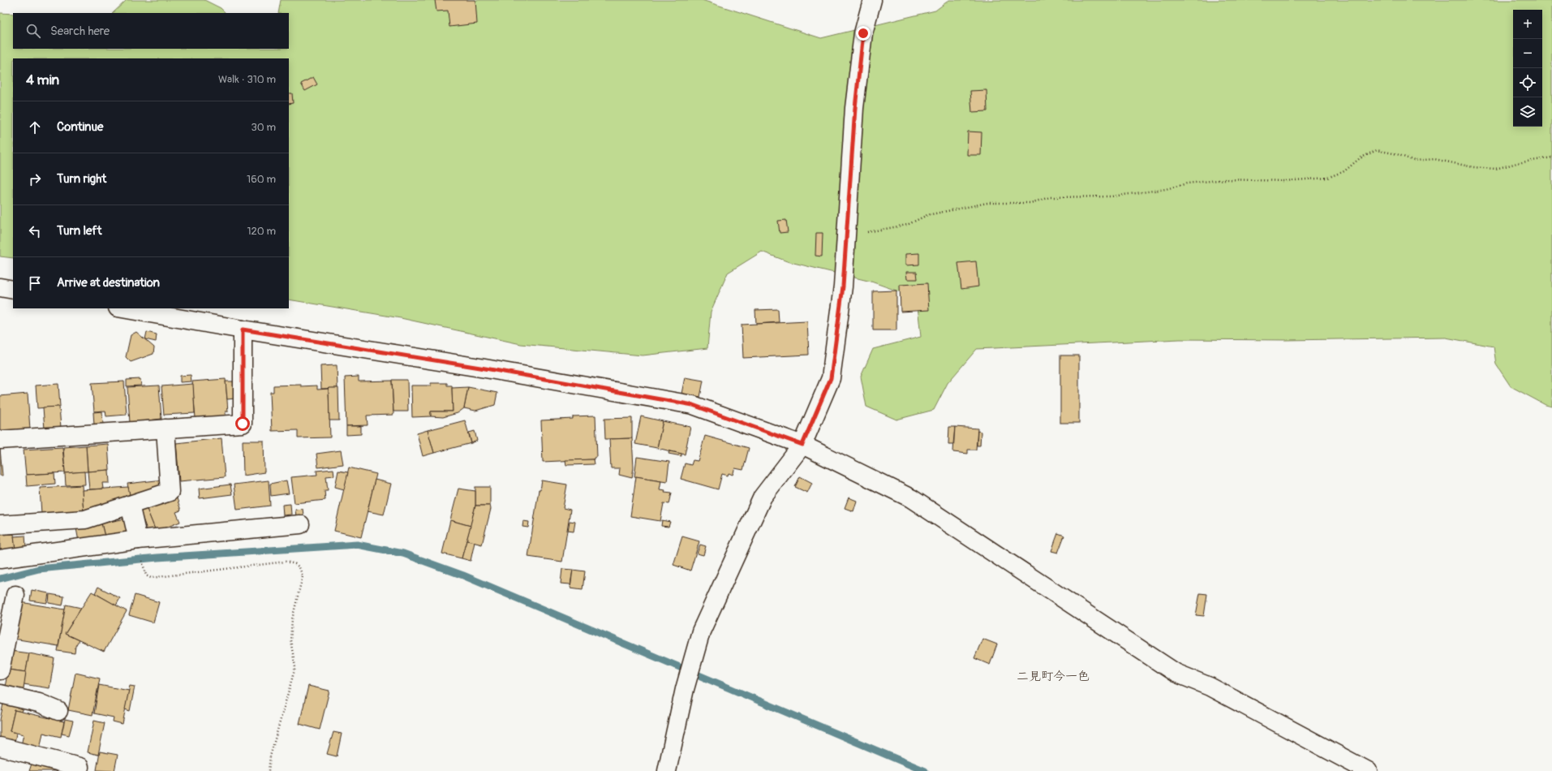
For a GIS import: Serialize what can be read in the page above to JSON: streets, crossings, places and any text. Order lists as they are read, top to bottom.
{
  "districts": ["二見町今一色"],
  "page": {
    "map_buttons": ["+", "−"],
    "search": "Search here",
    "heading": ["4 min", "Walk · 310 m"],
    "list": [
      ["Continue", "30 m"],
      ["Turn right", "160 m"],
      ["Turn left", "120 m"],
      "Arrive at destination"
    ]
  }
}
